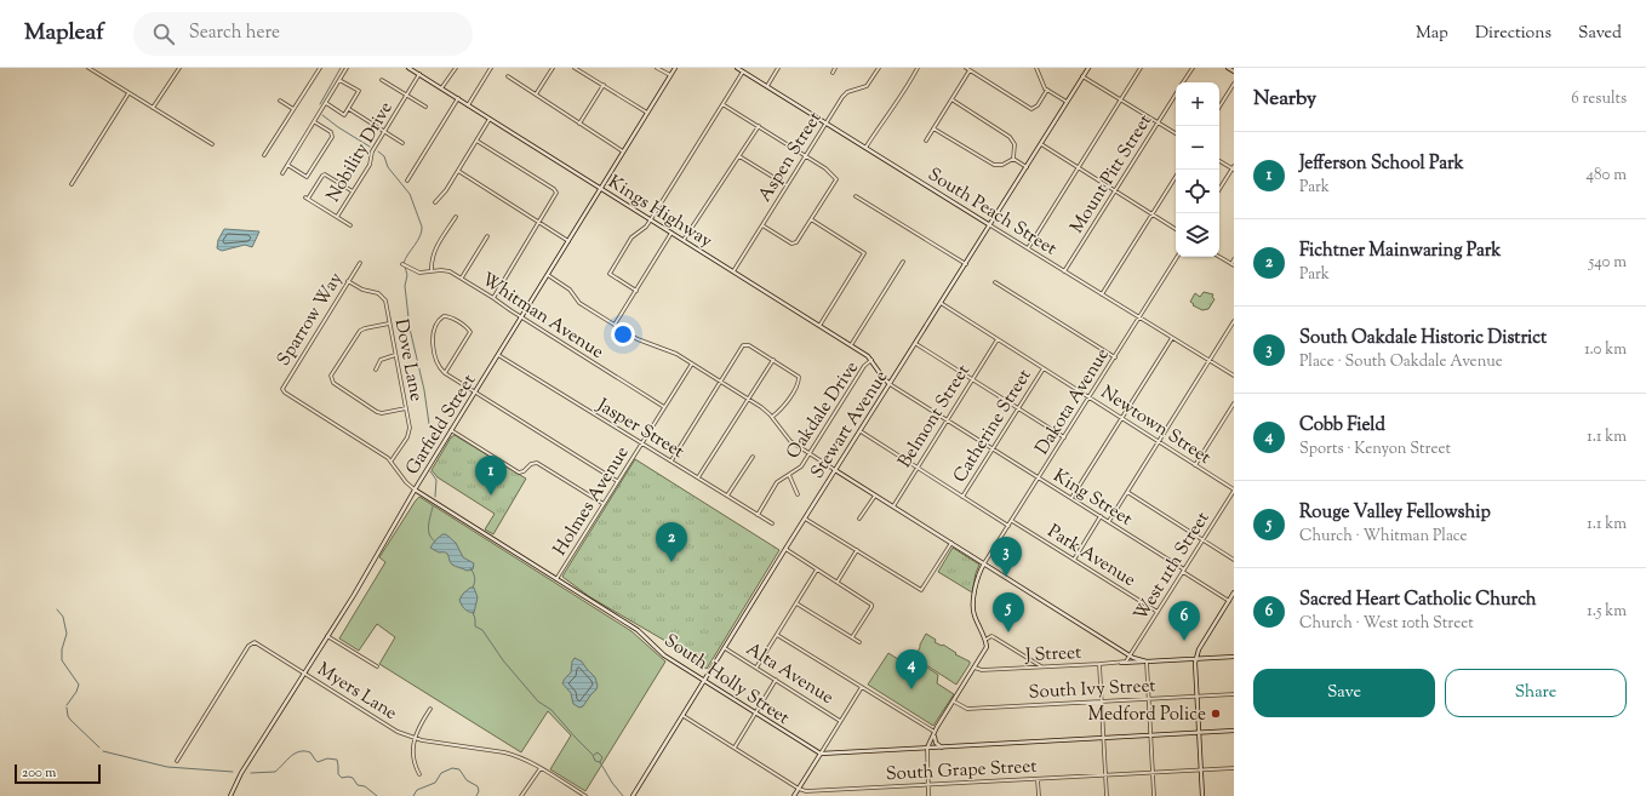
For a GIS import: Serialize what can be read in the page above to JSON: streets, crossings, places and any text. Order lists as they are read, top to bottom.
{
  "streets": {
    "street": [
      "Nobility Drive",
      "Aspen Street",
      "Mount Pitt Street",
      "Kings Highway",
      "South Peach Street",
      "Whitman Avenue",
      "Sparrow Way",
      "Dove Lane",
      "Dakota Avenue",
      "Oakdale Drive",
      "Belmont Street",
      "Garfield Street",
      "Stewart Avenue",
      "Newtown Street",
      "Catherine Street",
      "Jasper Street",
      "King Street",
      "Holmes Avenue",
      "Park Avenue",
      "West 11th Street",
      "J Street",
      "Alta Avenue",
      "South Holly Street",
      "South Ivy Street",
      "Myers Lane",
      "South Grape Street"
    ]
  },
  "crossings": [
    ["Nobility Drive", "Kings Highway"],
    ["Aspen Street", "Kings Highway"],
    ["Aspen Street", "South Peach Street"],
    ["Mount Pitt Street", "South Peach Street"],
    ["Kings Highway", "Oakdale Drive"],
    ["Kings Highway", "Garfield Street"],
    ["Kings Highway", "Stewart Avenue"],
    ["Kings Highway", "King Street"],
    ["South Peach Street", "Dakota Avenue"],
    ["South Peach Street", "Stewart Avenue"],
    ["Whitman Avenue", "Garfield Street"],
    ["Whitman Avenue", "Holmes Avenue"],
    ["Sparrow Way", "Dove Lane"],
    ["Sparrow Way", "South Holly Street"],
    ["Dove Lane", "South Holly Street"],
    ["Dakota Avenue", "Newtown Street"],
    ["Dakota Avenue", "King Street"],
    ["Dakota Avenue", "Park Avenue"],
    ["Oakdale Drive", "Jasper Street"],
    ["Belmont Street", "Newtown Street"],
    ["Belmont Street", "King Street"],
    ["Garfield Street", "Jasper Street"],
    ["Garfield Street", "South Holly Street"],
    ["Garfield Street", "Myers Lane"],
    ["Stewart Avenue", "Newtown Street"],
    ["Stewart Avenue", "King Street"],
    ["Stewart Avenue", "Alta Avenue"],
    ["Stewart Avenue", "South Holly Street"],
    ["Stewart Avenue", "South Grape Street"],
    ["Newtown Street", "Catherine Street"],
    ["Newtown Street", "West 11th Street"],
    ["Catherine Street", "King Street"],
    ["Jasper Street", "Holmes Avenue"],
    ["King Street", "West 11th Street"],
    ["Holmes Avenue", "South Holly Street"],
    ["Park Avenue", "West 11th Street"]
  ],
  "places": ["Medford Police"],
  "scale_bar": "200 m",
  "page": {
    "header": "Mapleaf",
    "search": "Search here",
    "nav": ["Map", "Directions", "Saved"],
    "heading": ["Nearby", "6 results"],
    "map_buttons": ["+", "−"],
    "list": [
      {
        "mark": "1",
        "name": "Jefferson School Park",
        "note": "Park",
        "value": "480 m"
      },
      {
        "mark": "2",
        "name": "Fichtner Mainwaring Park",
        "note": "Park",
        "value": "540 m"
      },
      {
        "mark": "3",
        "name": "South Oakdale Historic District",
        "note": "Place · South Oakdale Avenue",
        "value": "1.0 km"
      },
      {
        "mark": "4",
        "name": "Cobb Field",
        "note": "Sports · Kenyon Street",
        "value": "1.1 km"
      },
      {
        "mark": "5",
        "name": "Rouge Valley Fellowship",
        "note": "Church · Whitman Place",
        "value": "1.1 km"
      },
      {
        "mark": "6",
        "name": "Sacred Heart Catholic Church",
        "note": "Church · West 10th Street",
        "value": "1.5 km"
      }
    ],
    "pins": [
      "1",
      "2",
      "3",
      "5",
      "6",
      "4"
    ],
    "buttons": ["Save", "Share"],
    "scale": "200 m"
  }
}
